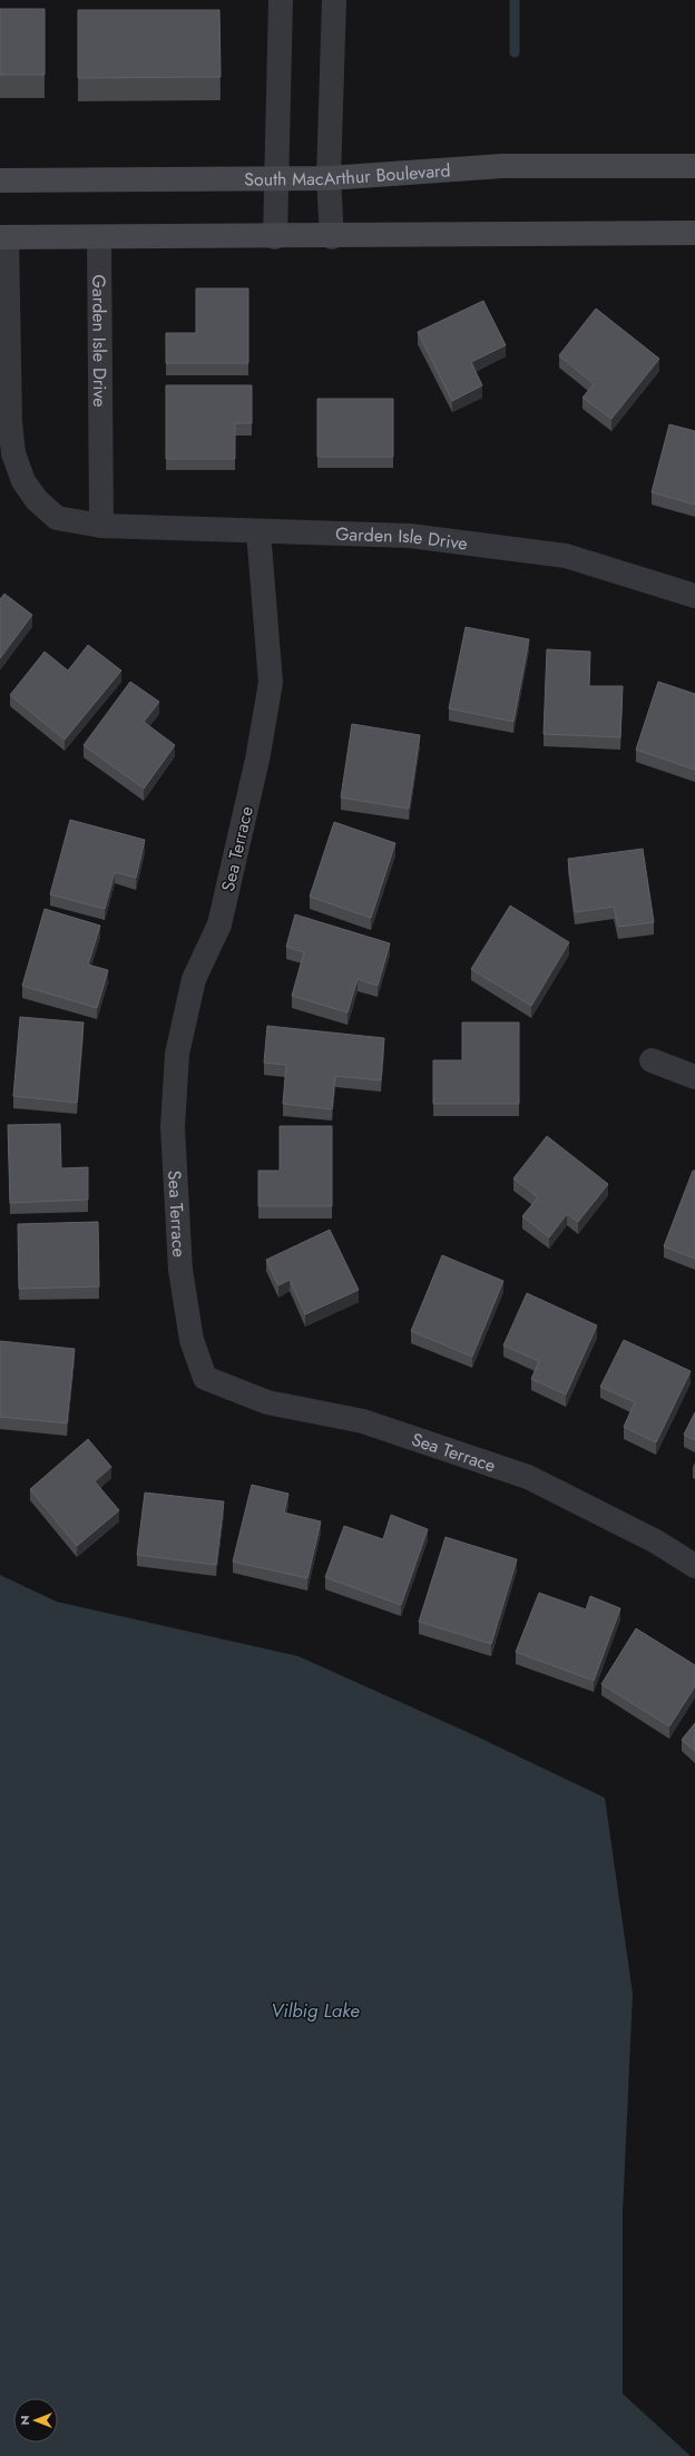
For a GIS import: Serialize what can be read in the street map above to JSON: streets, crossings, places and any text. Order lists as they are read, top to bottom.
{
  "streets": {
    "main road": ["South MacArthur Boulevard"],
    "street": ["Garden Isle Drive", "Sea Terrace"]
  },
  "crossings": [
    ["Garden Isle Drive", "Sea Terrace"]
  ],
  "water": ["Vilbig Lake"],
  "north": "left"
}
